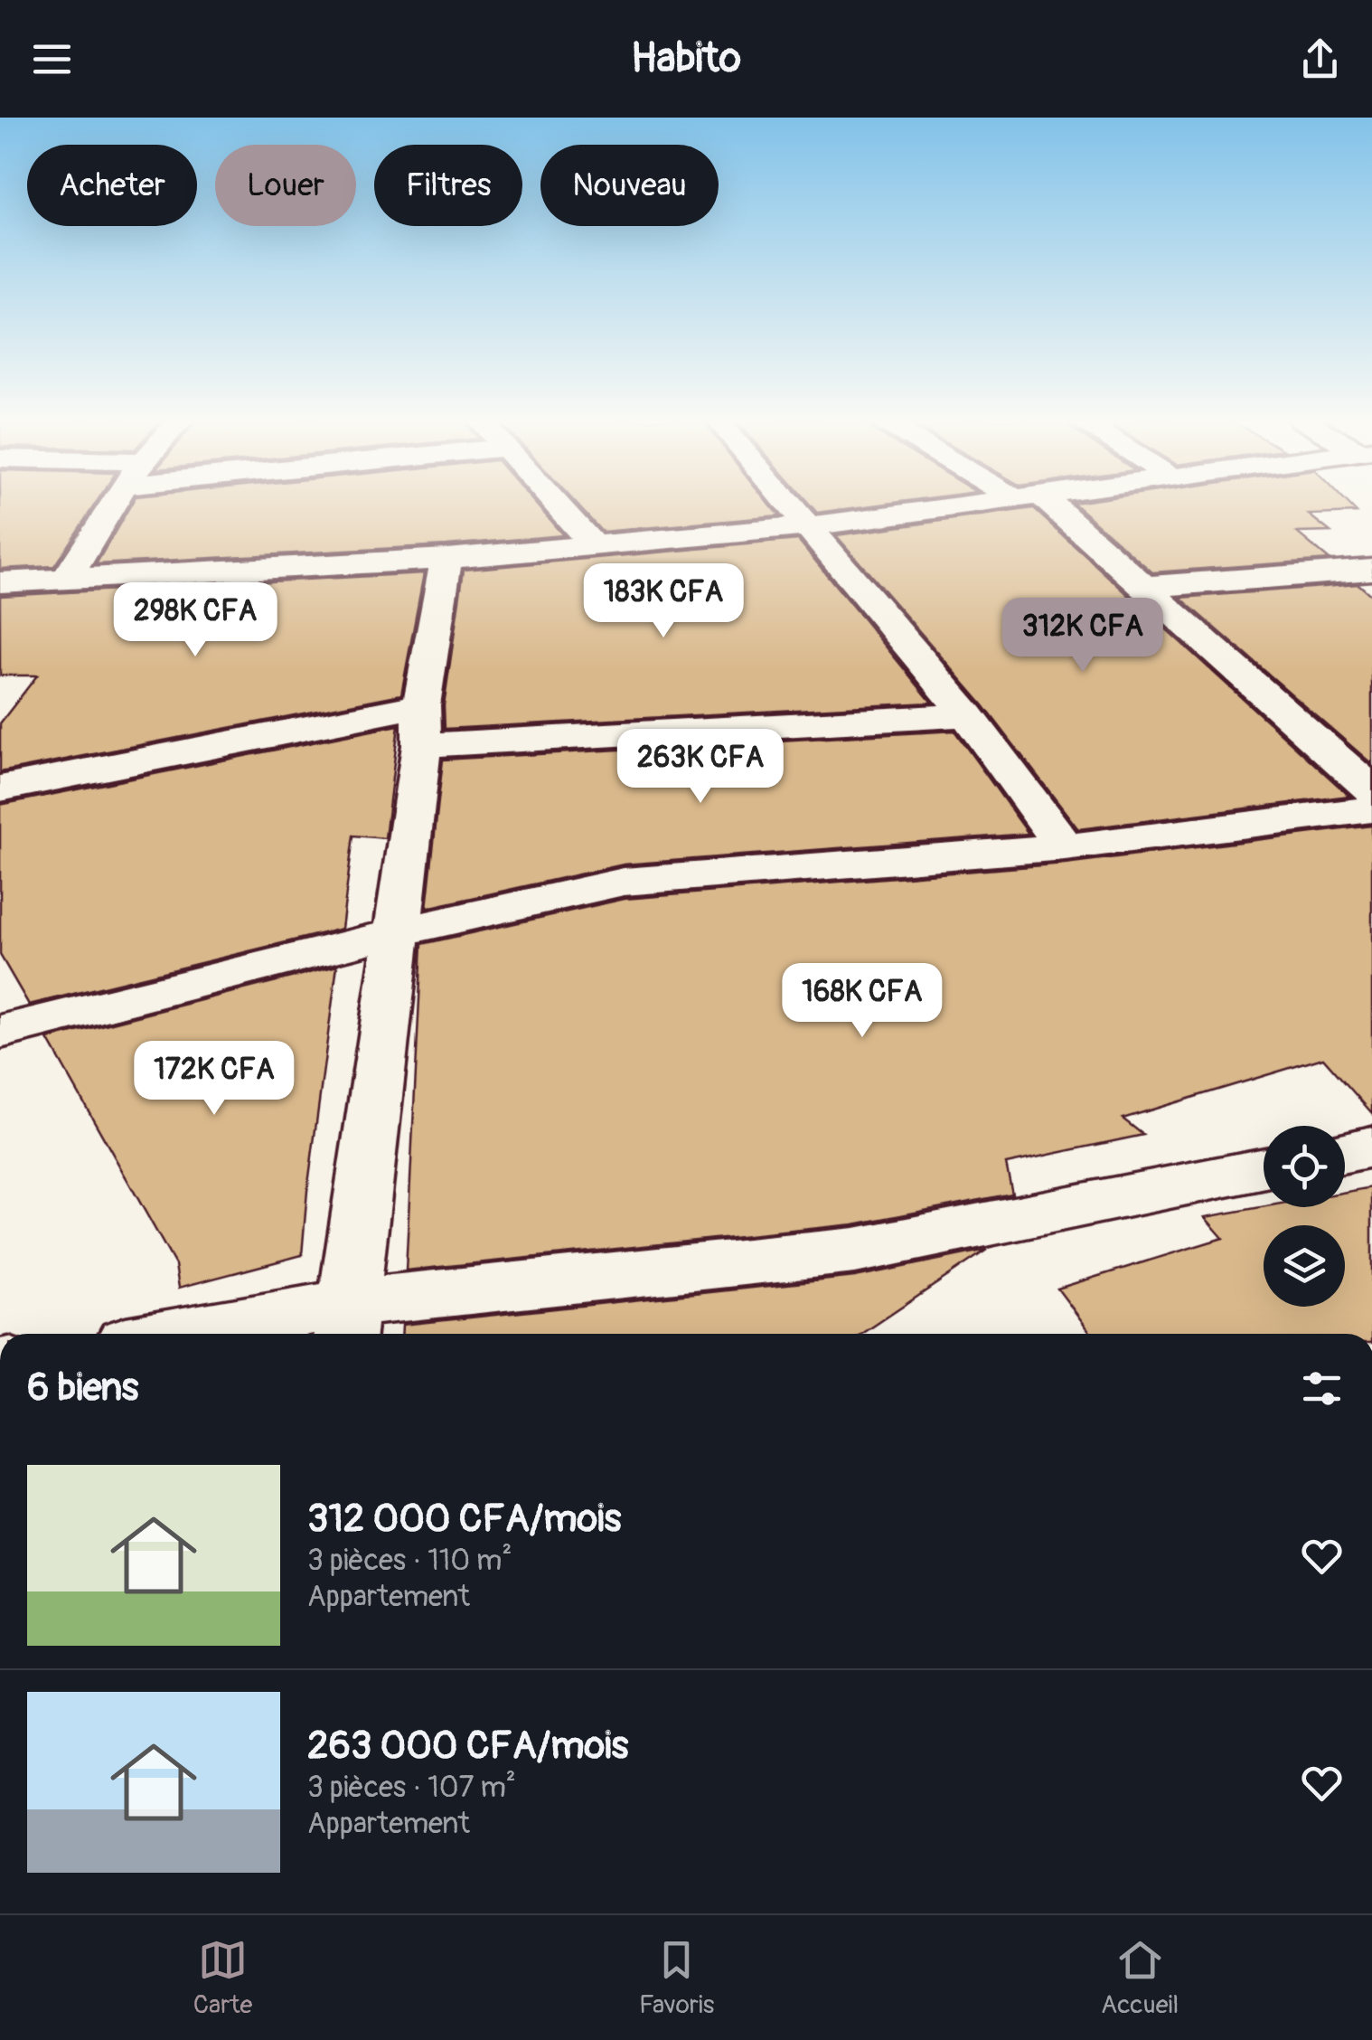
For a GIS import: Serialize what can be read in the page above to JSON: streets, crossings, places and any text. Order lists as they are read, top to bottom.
{
  "page": {
    "header": "Habito",
    "chip": [
      "Acheter",
      "Louer",
      "Filtres",
      "Nouveau"
    ],
    "price": [
      "183K CFA",
      "298K CFA",
      "312K CFA",
      "263K CFA",
      "168K CFA",
      "172K CFA"
    ],
    "heading": "6 biens",
    "list": [
      {
        "name": "312 000 CFA/mois",
        "note": "3 pièces · 110 m² · Appartement"
      },
      {
        "name": "263 000 CFA/mois",
        "note": "3 pièces · 107 m² · Appartement"
      }
    ],
    "tabs": ["Carte", "Favoris", "Accueil"]
  }
}
